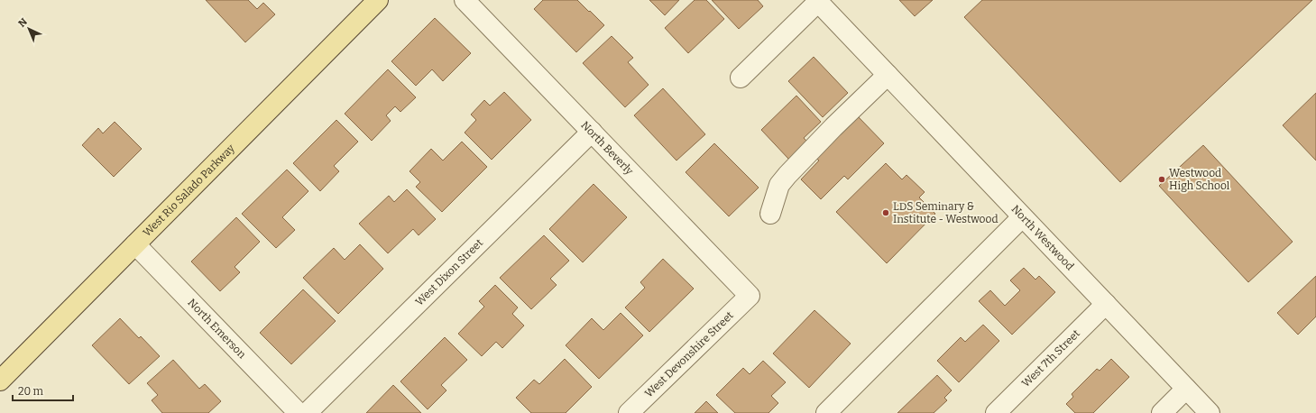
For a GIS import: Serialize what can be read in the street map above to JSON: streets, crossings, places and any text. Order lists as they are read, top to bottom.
{
  "streets": {
    "main road": ["West Rio Salado Parkway"],
    "street": [
      "North Beverly",
      "North Westwood",
      "West Dixon Street",
      "North Emerson",
      "West Devonshire Street",
      "West 7th Street"
    ]
  },
  "crossings": [
    ["North Beverly", "West Dixon Street"],
    ["North Beverly", "West Devonshire Street"],
    ["West Rio Salado Parkway", "North Emerson"],
    ["North Westwood", "West 7th Street"]
  ],
  "places": ["Westwood High School", "LDS Seminary & Institute - Westwood"],
  "scale_bar": "20 m",
  "north": "top left"
}
